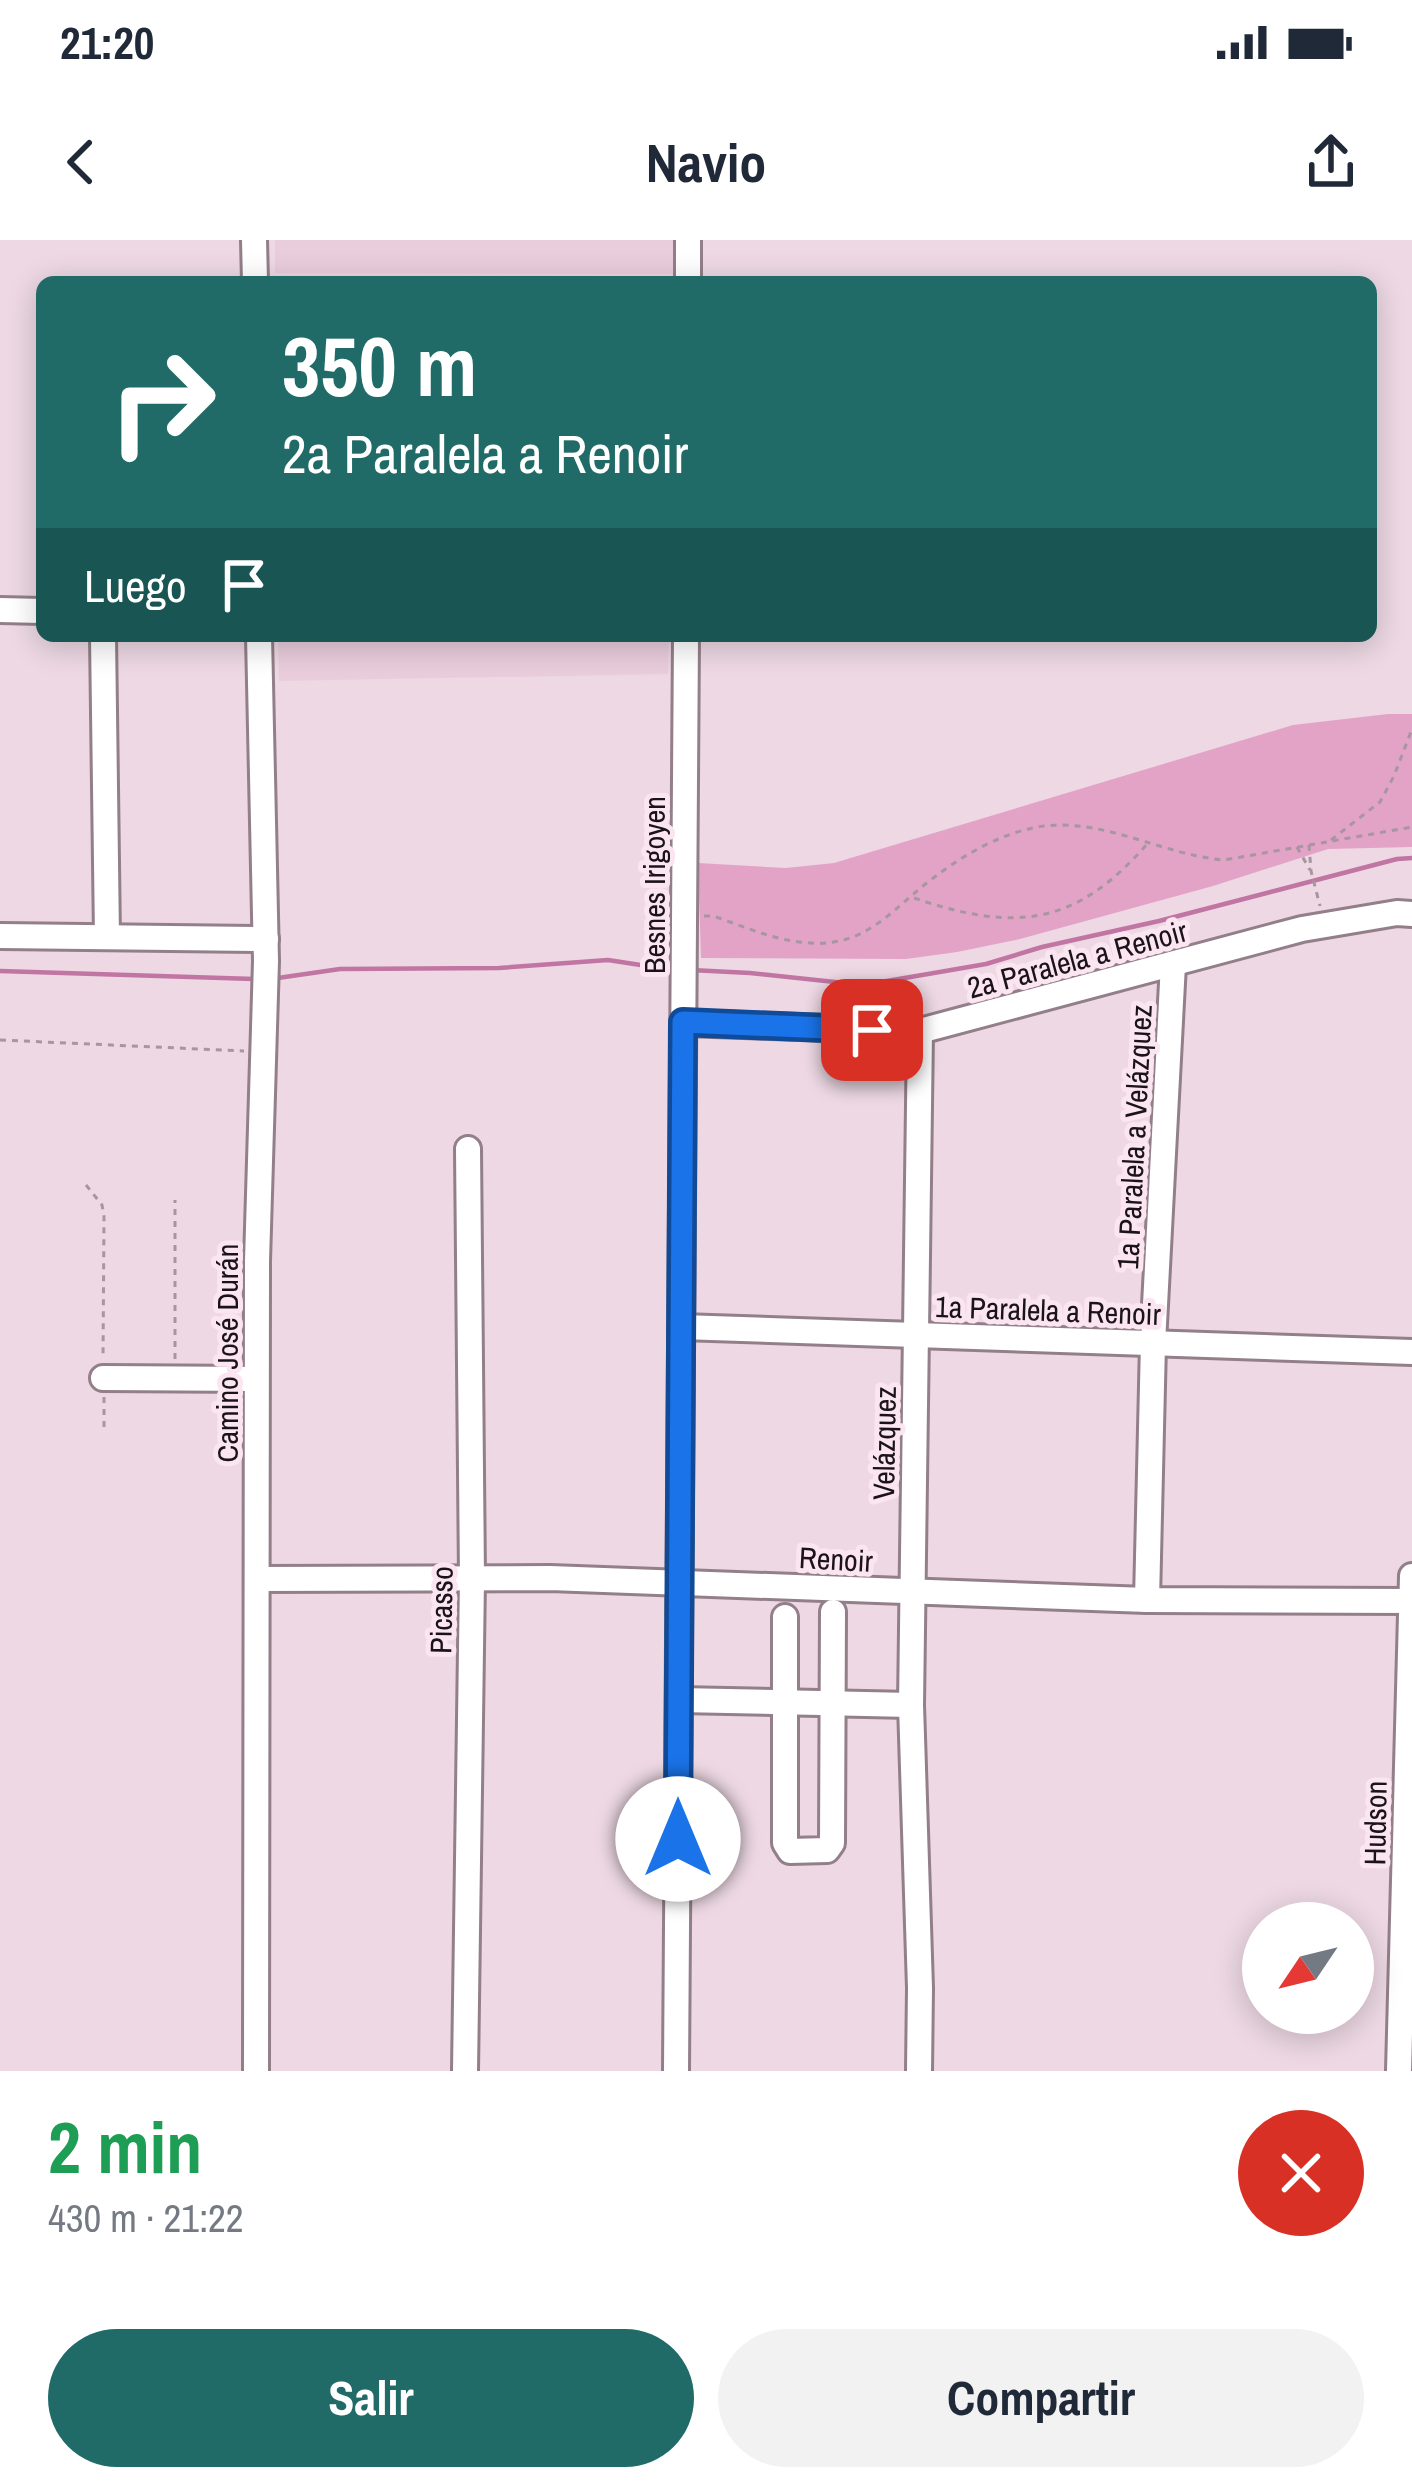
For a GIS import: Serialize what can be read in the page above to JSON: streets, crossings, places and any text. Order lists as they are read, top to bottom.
{
  "streets": {
    "street": [
      "Besnes Irigoyen",
      "2a Paralela a Renoir",
      "1a Paralela a Velázquez",
      "1a Paralela a Renoir",
      "Camino José Durán",
      "Velázquez",
      "Renoir",
      "Picasso",
      "Hudson"
    ]
  },
  "crossings": [
    ["Besnes Irigoyen", "2a Paralela a Renoir"],
    ["Besnes Irigoyen", "1a Paralela a Renoir"],
    ["Besnes Irigoyen", "Renoir"],
    ["2a Paralela a Renoir", "1a Paralela a Velázquez"],
    ["2a Paralela a Renoir", "Velázquez"],
    ["1a Paralela a Velázquez", "1a Paralela a Renoir"],
    ["1a Paralela a Velázquez", "Renoir"],
    ["1a Paralela a Renoir", "Velázquez"],
    ["Camino José Durán", "Renoir"],
    ["Velázquez", "Renoir"],
    ["Renoir", "Picasso"],
    ["Renoir", "Hudson"]
  ],
  "north": "bottom left",
  "page": {
    "status": "21:20",
    "header": "Navio",
    "turn": ["350 m", "2a Paralela a Renoir"],
    "then": "Luego",
    "heading": ["2 min", "430 m · 21:22"],
    "buttons": ["Salir", "Compartir"]
  }
}
